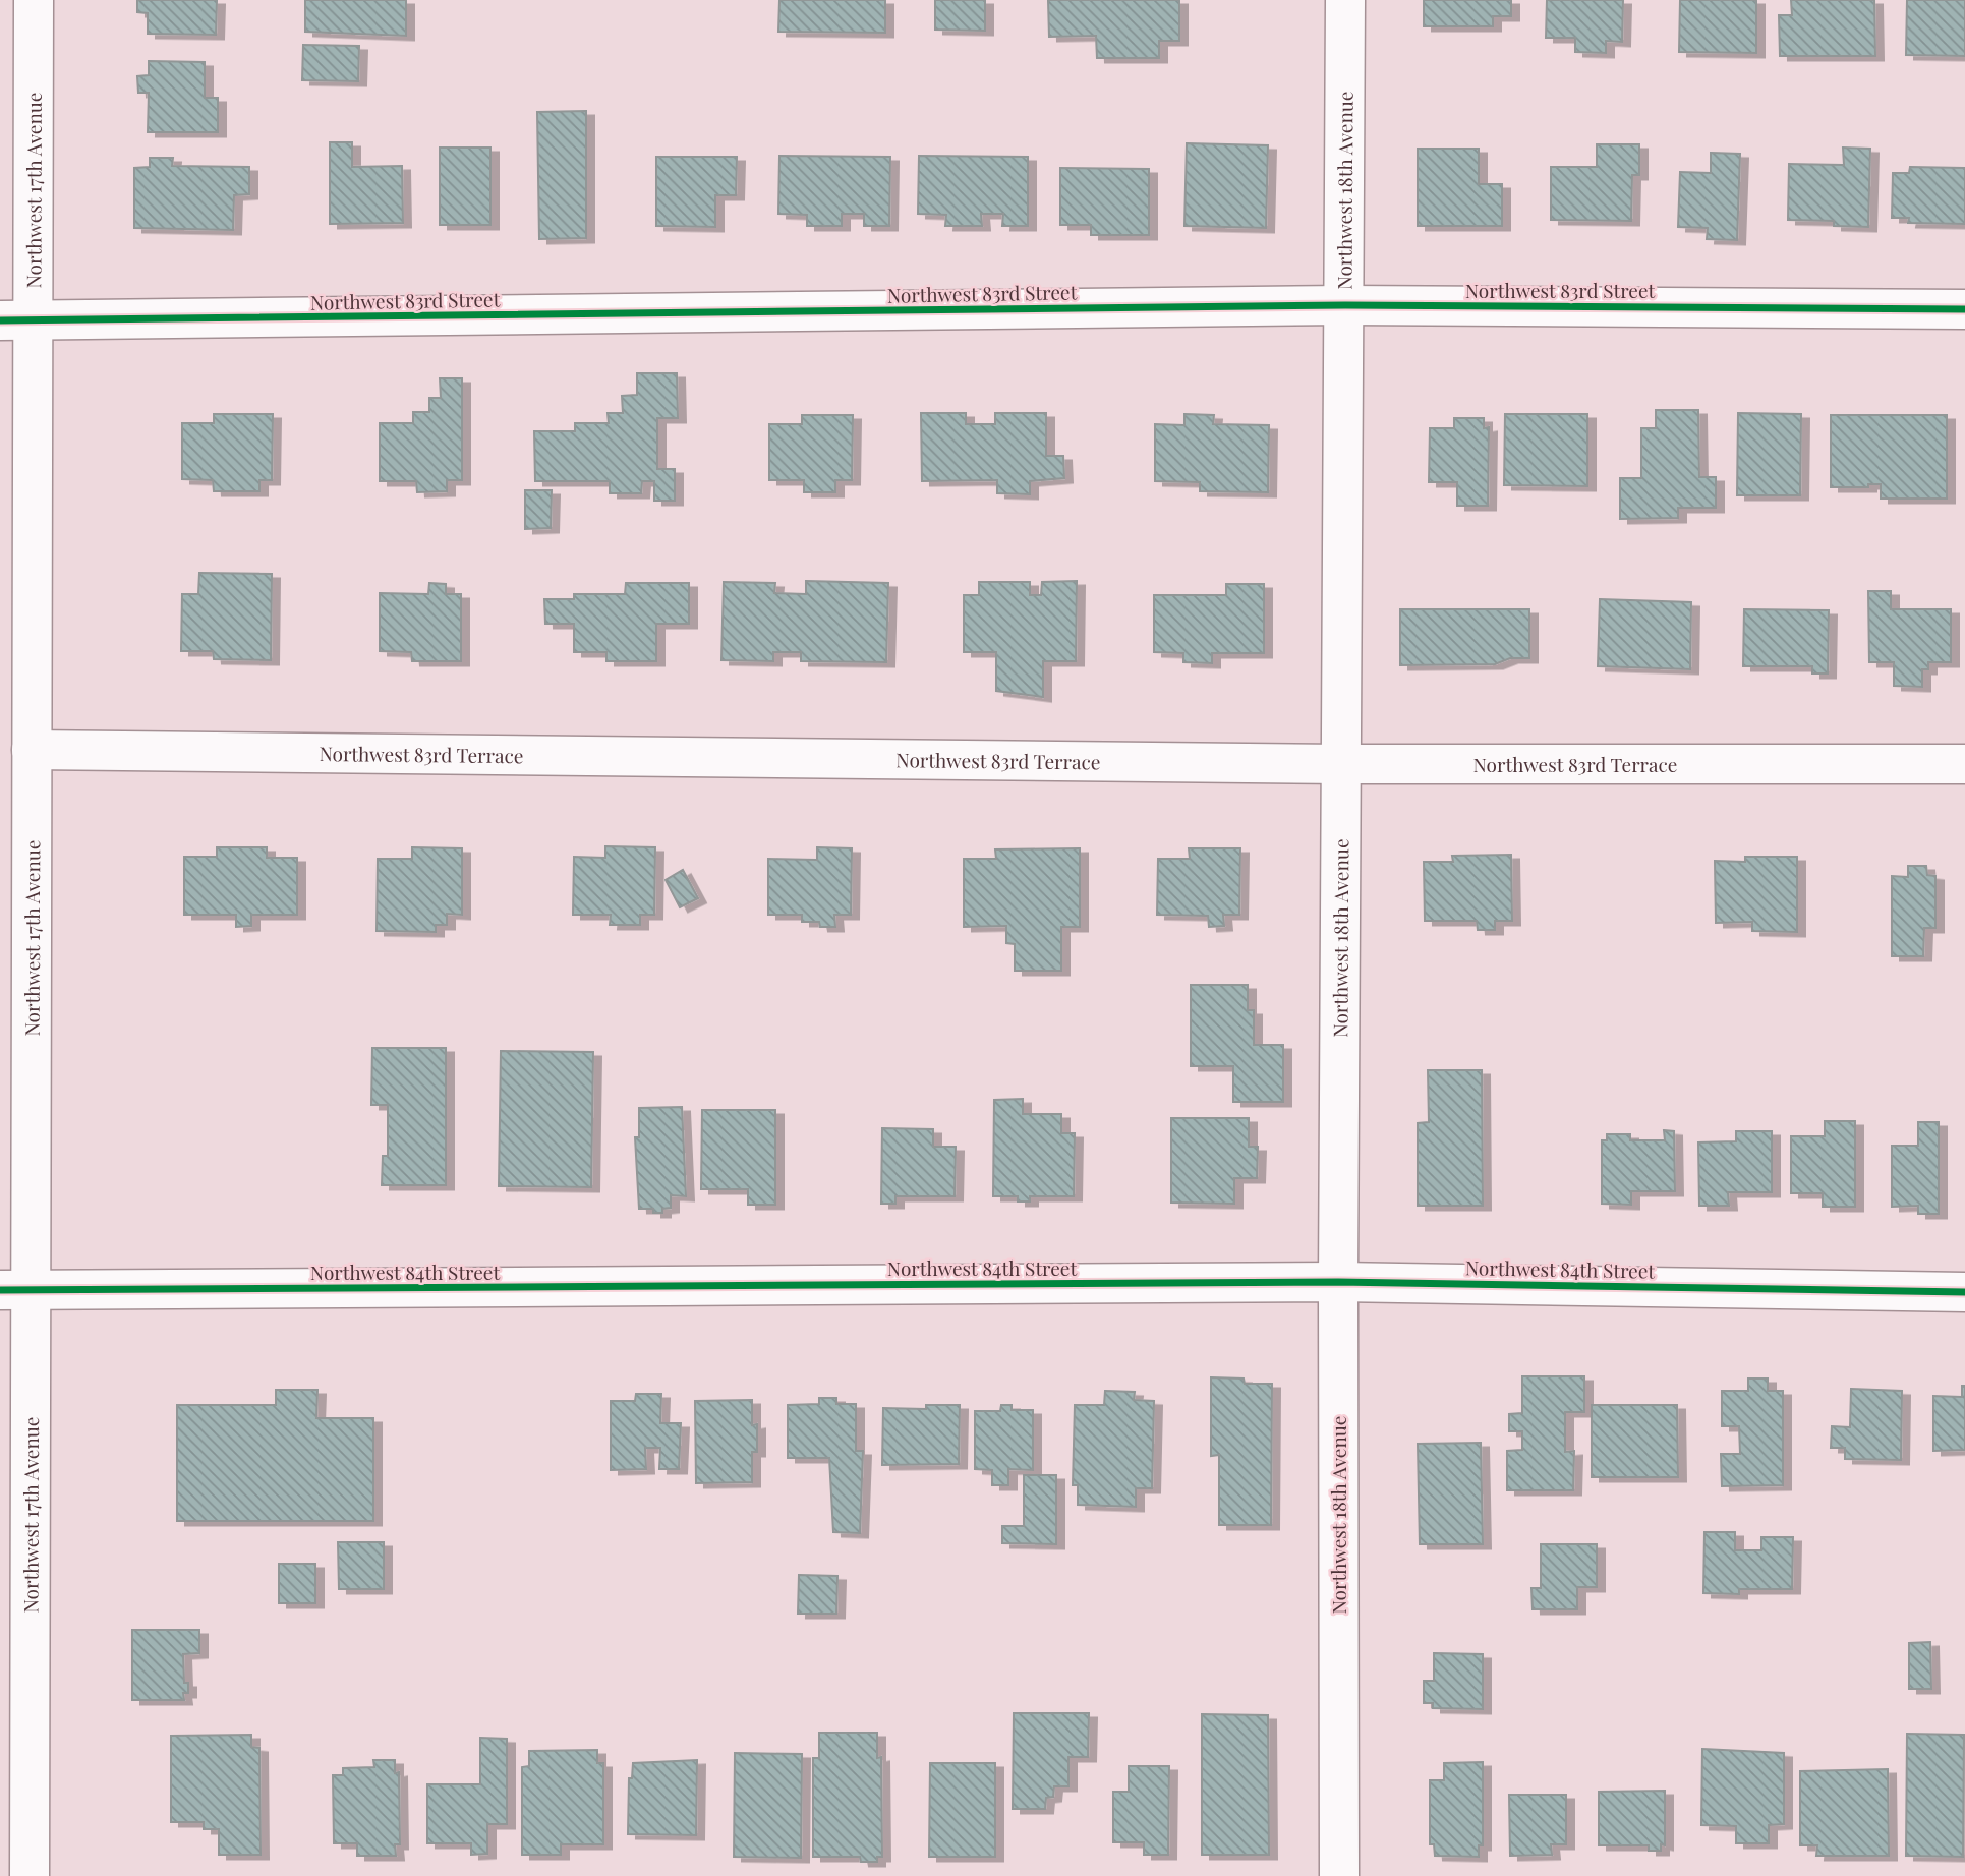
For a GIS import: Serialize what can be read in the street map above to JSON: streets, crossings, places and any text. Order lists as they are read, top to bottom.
{
  "streets": {
    "street": [
      "Northwest 17th Avenue",
      "Northwest 18th Avenue",
      "Northwest 83rd Street",
      "Northwest 83rd Terrace",
      "Northwest 84th Street"
    ]
  },
  "crossings": [
    ["Northwest 17th Avenue", "Northwest 83rd Street"],
    ["Northwest 17th Avenue", "Northwest 83rd Terrace"],
    ["Northwest 17th Avenue", "Northwest 84th Street"],
    ["Northwest 18th Avenue", "Northwest 83rd Street"],
    ["Northwest 18th Avenue", "Northwest 83rd Terrace"],
    ["Northwest 18th Avenue", "Northwest 84th Street"]
  ]
}
